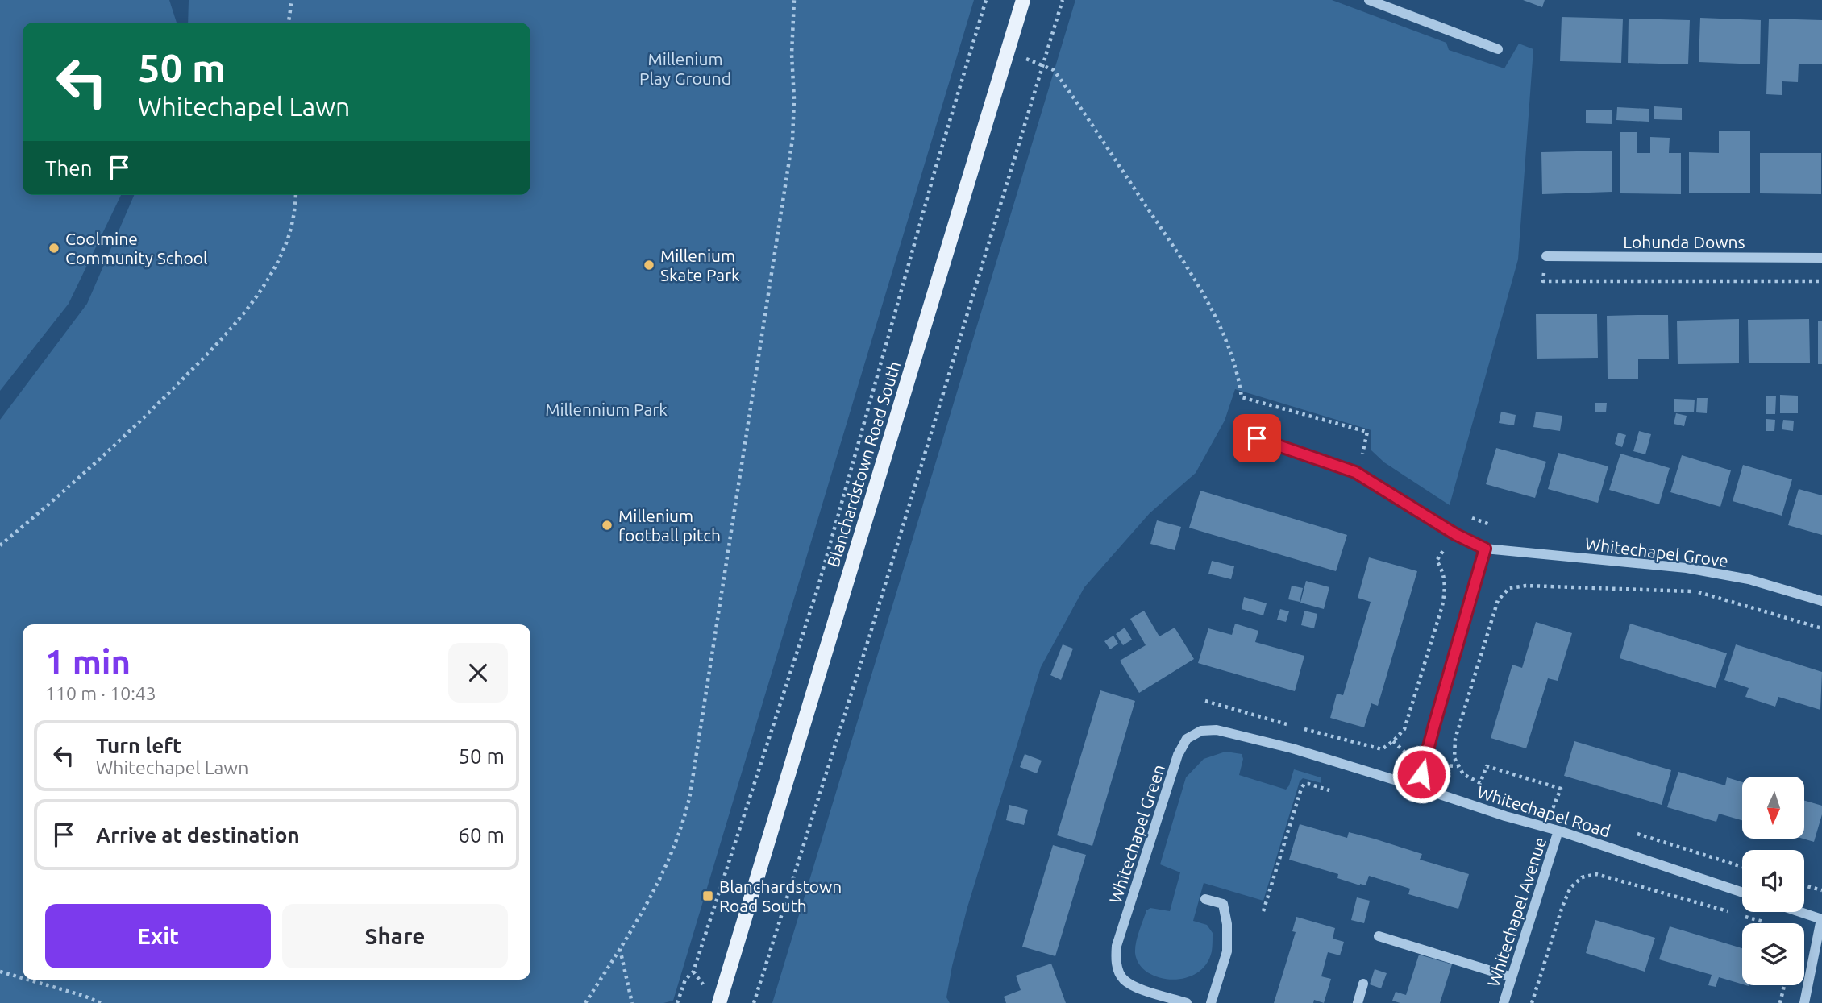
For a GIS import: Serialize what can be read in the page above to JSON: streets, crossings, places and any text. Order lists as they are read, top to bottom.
{
  "streets": {
    "main road": ["Blanchardstown Road South"],
    "street": [
      "Lohunda Downs",
      "Whitechapel Grove",
      "Whitechapel Road",
      "Whitechapel Green",
      "Whitechapel Avenue"
    ]
  },
  "crossings": [
    ["Whitechapel Road", "Whitechapel Green"],
    ["Whitechapel Road", "Whitechapel Avenue"]
  ],
  "parks": ["Millenium Play Ground", "Millennium Park"],
  "places": {
    "other": ["Coolmine Community School", "Millenium Skate Park", "Millenium football pitch"],
    "transit": ["Blanchardstown Road South"]
  },
  "north": "bottom",
  "page": {
    "turn": ["50 m", "Whitechapel Lawn"],
    "then": "Then",
    "heading": ["1 min", "110 m · 10:43"],
    "list": [
      {
        "name": "Turn left",
        "note": "Whitechapel Lawn",
        "value": "50 m"
      },
      {
        "name": "Arrive at destination",
        "value": "60 m"
      }
    ],
    "buttons": ["Exit", "Share"]
  }
}
